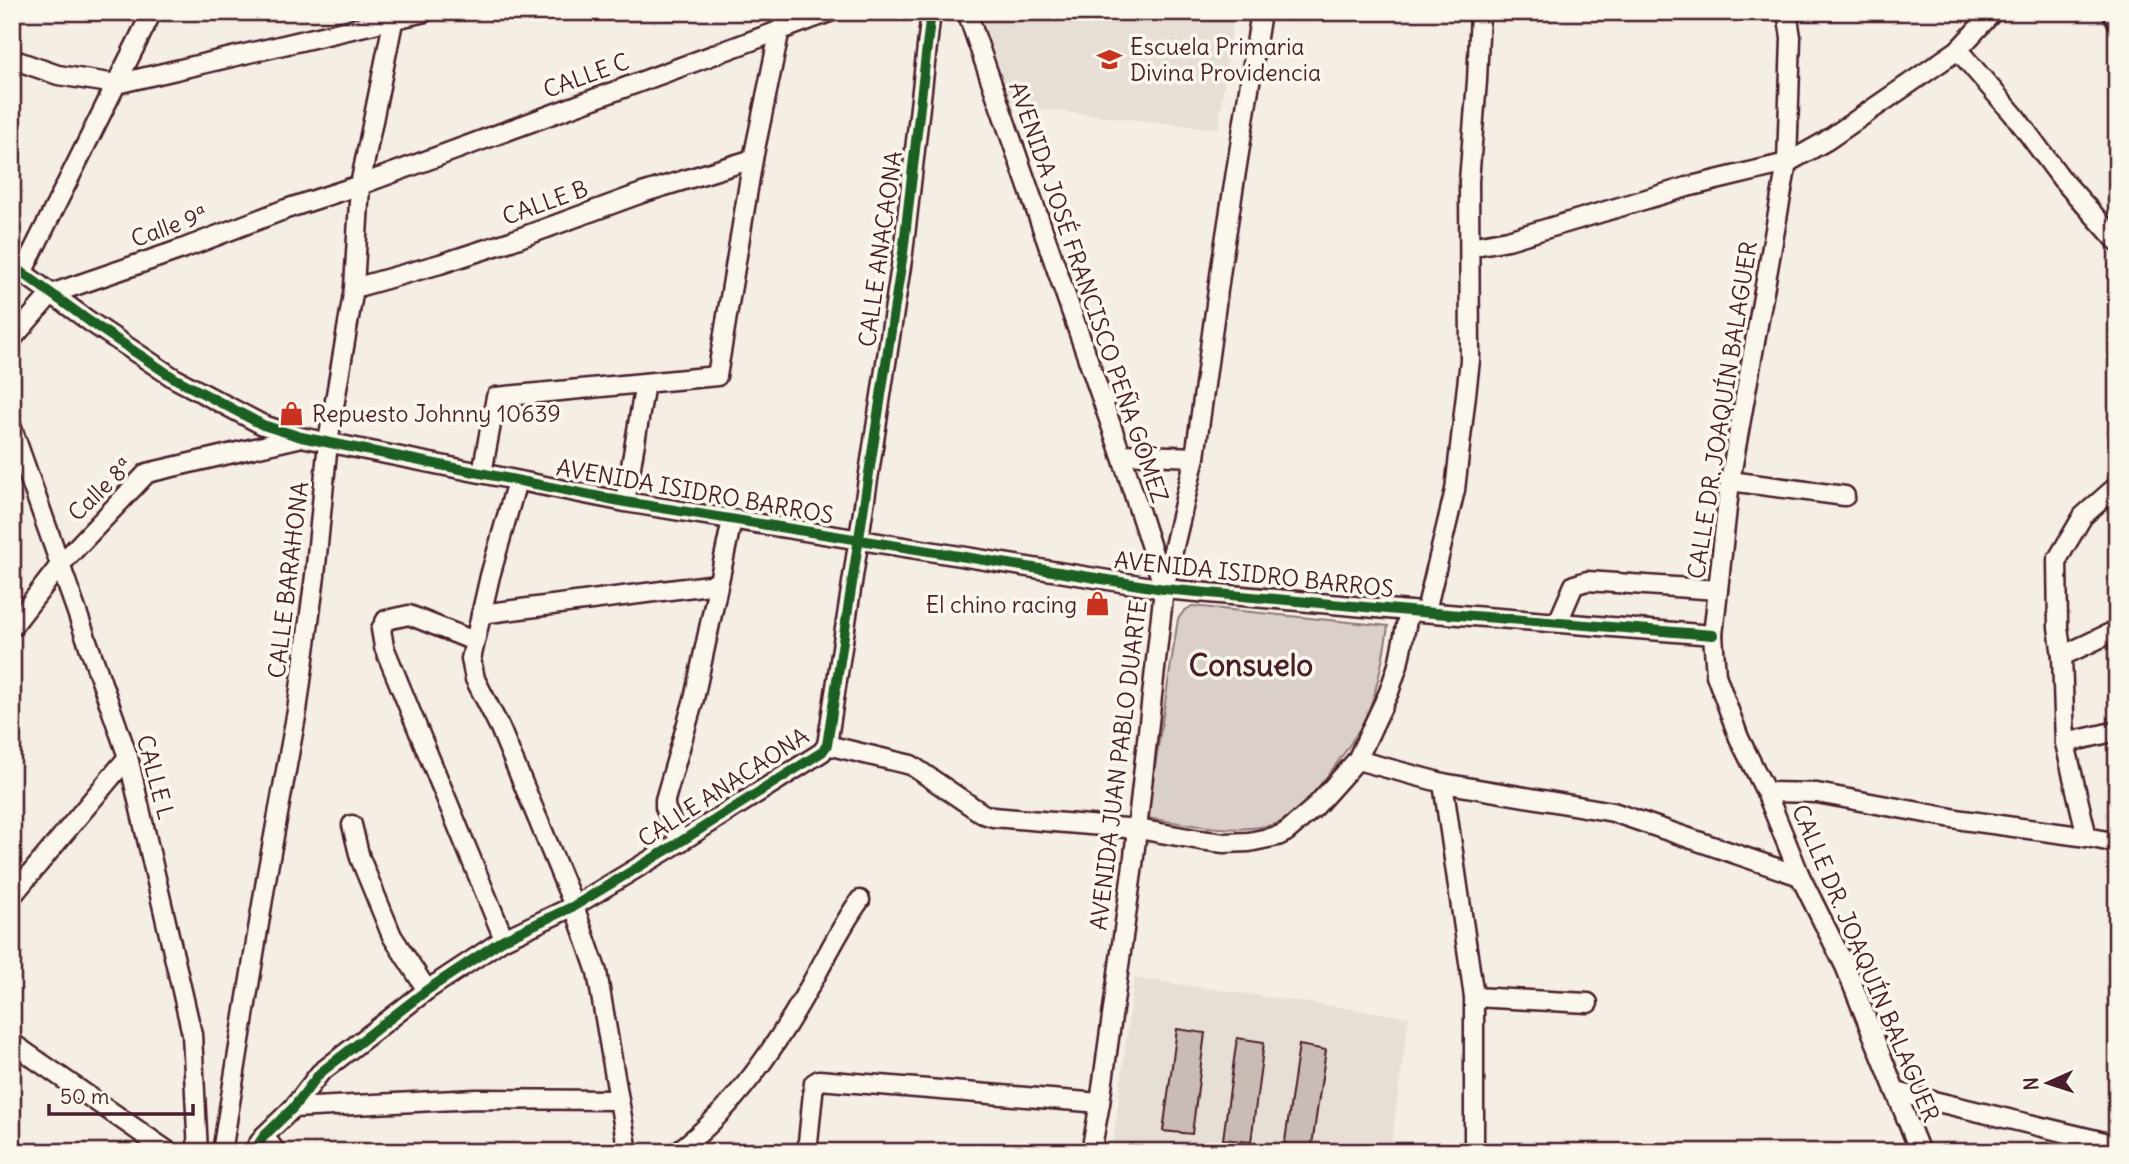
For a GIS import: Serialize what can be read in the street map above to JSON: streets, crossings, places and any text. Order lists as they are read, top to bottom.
{
  "streets": {
    "street": [
      "CALLE C",
      "CALLE B",
      "Calle 9ª",
      "CALLE ANACAONA",
      "AVENIDA JOSÉ FRANCISCO PEÑA GÓMEZ",
      "CALLE DR. JOAQUÍN BALAGUER",
      "Calle 8ª",
      "AVENIDA ISIDRO BARROS",
      "CALLE BARAHONA",
      "AVENIDA JUAN PABLO DUARTE",
      "CALLE L"
    ]
  },
  "crossings": [
    ["CALLE C", "Calle 9ª"],
    ["CALLE C", "CALLE BARAHONA"],
    ["CALLE B", "CALLE BARAHONA"],
    ["Calle 9ª", "AVENIDA ISIDRO BARROS"],
    ["Calle 9ª", "CALLE BARAHONA"],
    ["CALLE ANACAONA", "AVENIDA ISIDRO BARROS"],
    ["AVENIDA JOSÉ FRANCISCO PEÑA GÓMEZ", "AVENIDA ISIDRO BARROS"],
    ["AVENIDA JOSÉ FRANCISCO PEÑA GÓMEZ", "AVENIDA JUAN PABLO DUARTE"],
    ["CALLE DR. JOAQUÍN BALAGUER", "AVENIDA ISIDRO BARROS"],
    ["Calle 8ª", "AVENIDA ISIDRO BARROS"],
    ["Calle 8ª", "CALLE L"],
    ["AVENIDA ISIDRO BARROS", "CALLE BARAHONA"],
    ["AVENIDA ISIDRO BARROS", "AVENIDA JUAN PABLO DUARTE"]
  ],
  "districts": ["Consuelo"],
  "places": {
    "school or university": ["Escuela Primaria Divina Providencia"],
    "shop": ["Repuesto Johnny 10639", "El chino racing"]
  },
  "scale_bar": "50 m",
  "north": "left"
}
